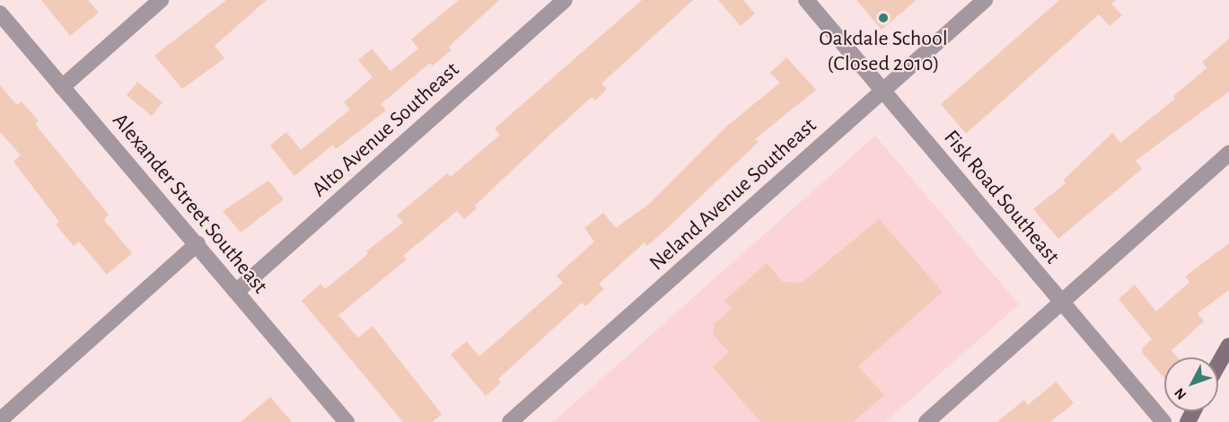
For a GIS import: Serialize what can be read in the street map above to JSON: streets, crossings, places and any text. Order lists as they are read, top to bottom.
{
  "streets": {
    "street": [
      "Alto Avenue Southeast",
      "Neland Avenue Southeast",
      "Fisk Road Southeast",
      "Alexander Street Southeast"
    ]
  },
  "crossings": [
    ["Alto Avenue Southeast", "Alexander Street Southeast"],
    ["Neland Avenue Southeast", "Fisk Road Southeast"]
  ],
  "places": ["Oakdale School (Closed 2010)"],
  "north": "bottom left"
}
